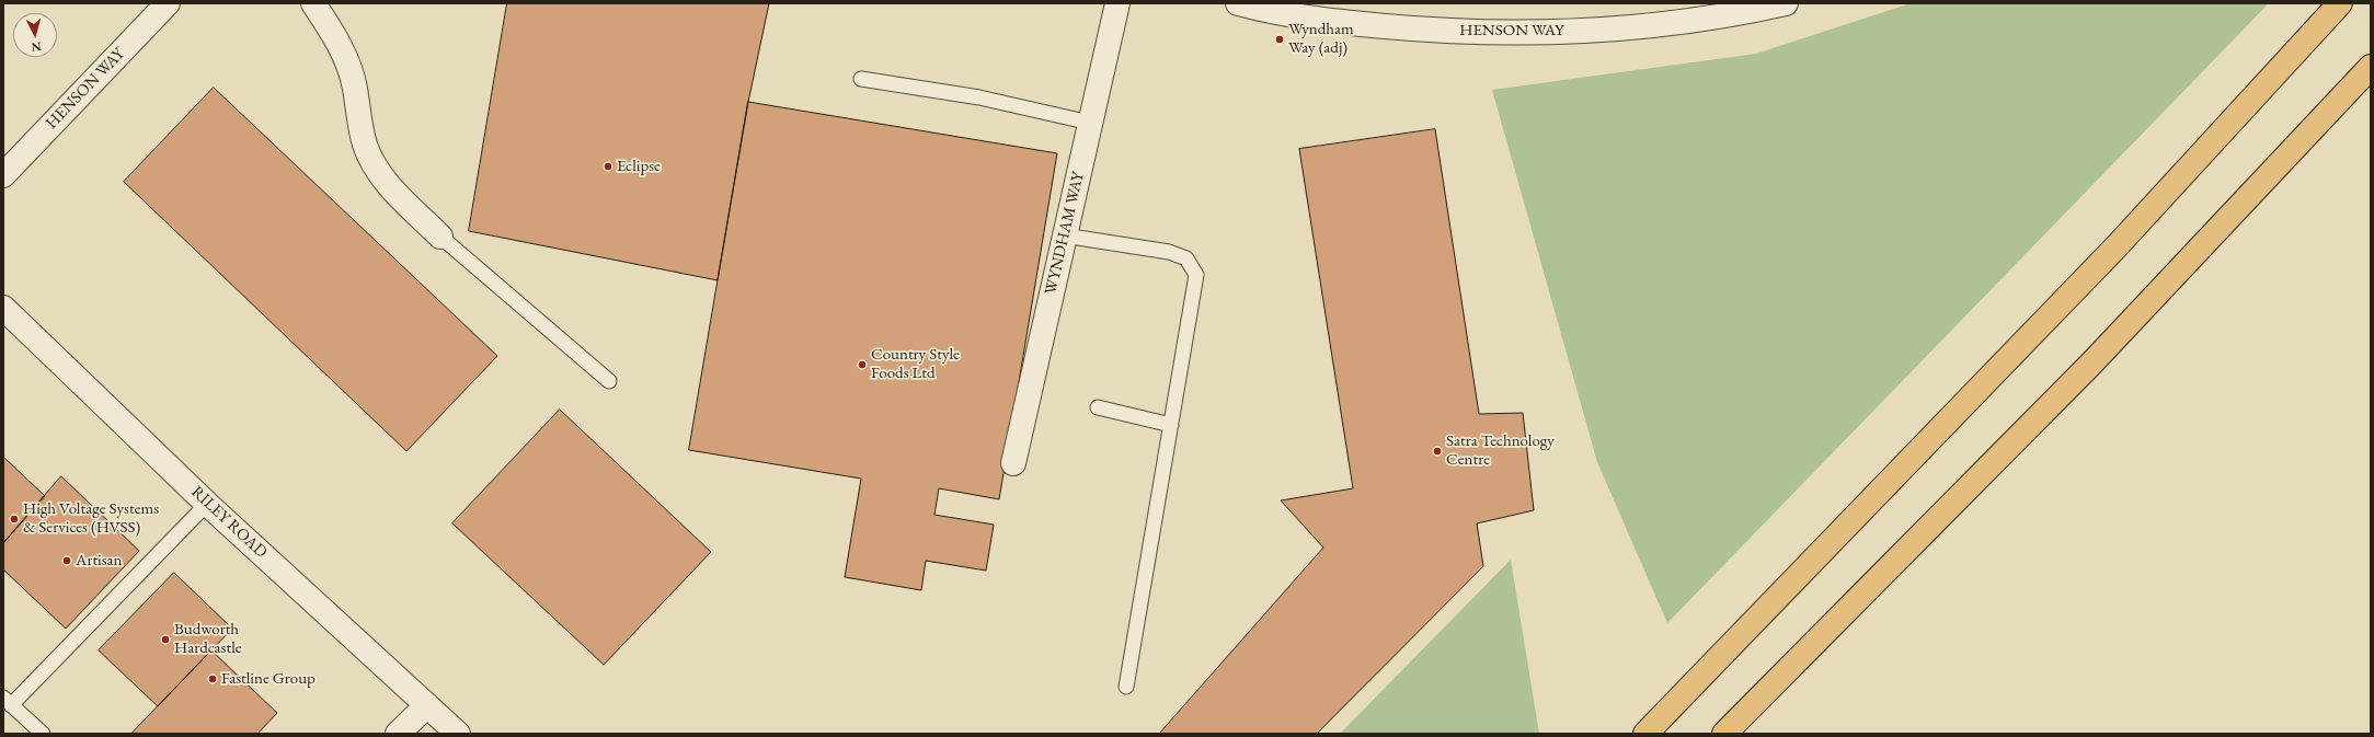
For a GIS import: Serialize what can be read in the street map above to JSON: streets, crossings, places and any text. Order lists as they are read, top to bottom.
{
  "streets": {
    "street": ["HENSON WAY", "WYNDHAM WAY", "RILEY ROAD"]
  },
  "places": [
    "Wyndham Way (adj)",
    "Eclipse",
    "Country Style Foods Ltd",
    "Satra Technology Centre",
    "High Voltage Systems & Services (HVSS)",
    "Artisan",
    "Budworth Hardcastle",
    "Fastline Group"
  ],
  "north": "bottom"
}
